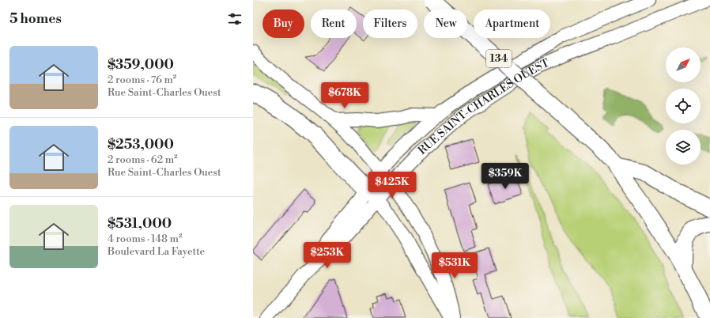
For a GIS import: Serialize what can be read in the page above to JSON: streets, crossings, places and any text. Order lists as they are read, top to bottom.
{
  "streets": {
    "main road": ["134"],
    "street": ["RUE SAINT-CHARLES OUEST"]
  },
  "north": "top right",
  "page": {
    "heading": "5 homes",
    "chip": [
      "Buy",
      "Rent",
      "Filters",
      "New",
      "Apartment"
    ],
    "list": [
      {
        "name": "$359,000",
        "note": "2 rooms · 76 m² · Rue Saint-Charles Ouest"
      },
      {
        "name": "$253,000",
        "note": "2 rooms · 62 m² · Rue Saint-Charles Ouest"
      },
      {
        "name": "$531,000",
        "note": "4 rooms · 148 m² · Boulevard La Fayette"
      }
    ],
    "price": [
      "$678K",
      "$359K",
      "$425K",
      "$253K",
      "$531K"
    ]
  }
}
